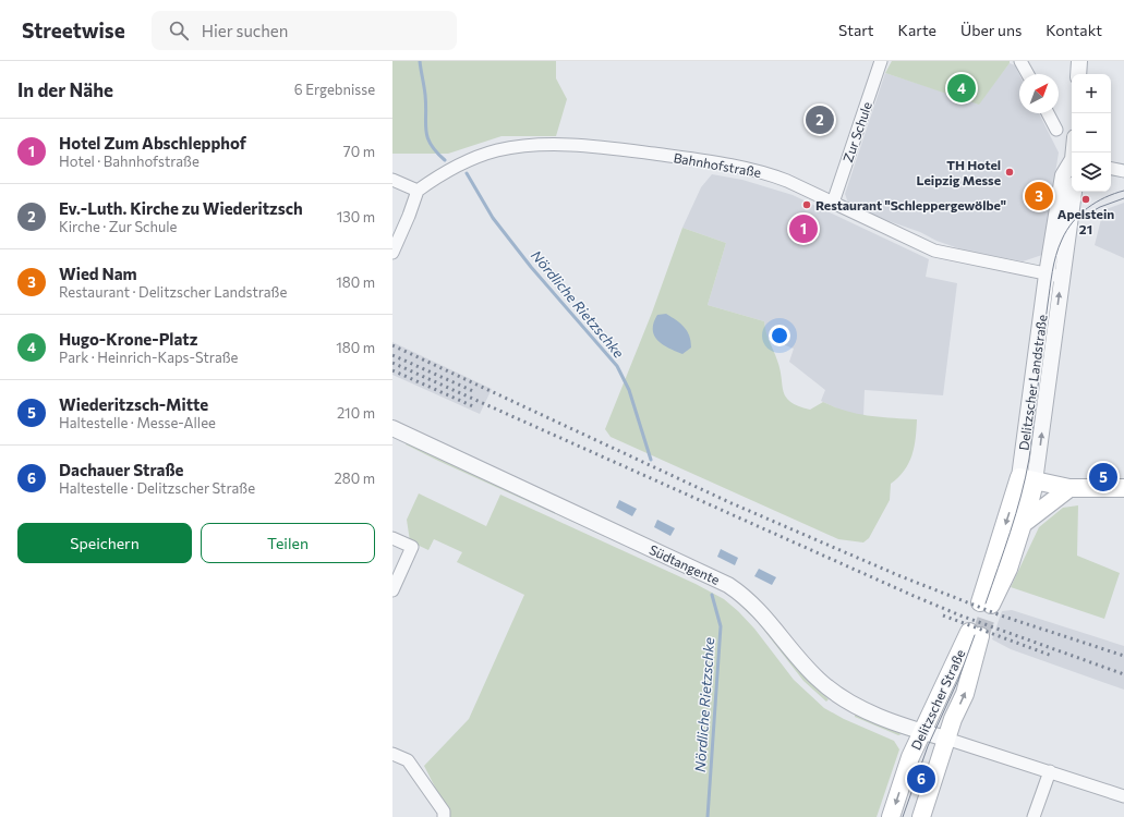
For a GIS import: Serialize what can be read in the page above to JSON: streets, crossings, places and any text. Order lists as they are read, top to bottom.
{
  "streets": {
    "main road": ["Delitzscher Landstraße", "Delitzscher Straße"],
    "street": ["Zur Schule", "Bahnhofstraße", "Südtangente"]
  },
  "crossings": [
    ["Zur Schule", "Bahnhofstraße"],
    ["Bahnhofstraße", "Delitzscher Landstraße"],
    ["Südtangente", "Delitzscher Straße"]
  ],
  "water": ["Nördliche Rietzschke"],
  "places": ["TH Hotel Leipzig Messe", "Apelstein 21", "Restaurant \"Schleppergewölbe\""],
  "north": "top right",
  "page": {
    "header": "Streetwise",
    "search": "Hier suchen",
    "nav": [
      "Start",
      "Karte",
      "Über uns",
      "Kontakt"
    ],
    "heading": ["In der Nähe", "6 Ergebnisse"],
    "pins": [
      "4",
      "2",
      "3",
      "1",
      "5",
      "6"
    ],
    "map_buttons": ["+", "−"],
    "list": [
      {
        "mark": "1",
        "name": "Hotel Zum Abschlepphof",
        "note": "Hotel · Bahnhofstraße",
        "value": "70 m"
      },
      {
        "mark": "2",
        "name": "Ev.-Luth. Kirche zu Wiederitzsch",
        "note": "Kirche · Zur Schule",
        "value": "130 m"
      },
      {
        "mark": "3",
        "name": "Wied Nam",
        "note": "Restaurant · Delitzscher Landstraße",
        "value": "180 m"
      },
      {
        "mark": "4",
        "name": "Hugo-Krone-Platz",
        "note": "Park · Heinrich-Kaps-Straße",
        "value": "180 m"
      },
      {
        "mark": "5",
        "name": "Wiederitzsch-Mitte",
        "note": "Haltestelle · Messe-Allee",
        "value": "210 m"
      },
      {
        "mark": "6",
        "name": "Dachauer Straße",
        "note": "Haltestelle · Delitzscher Straße",
        "value": "280 m"
      }
    ],
    "buttons": ["Speichern", "Teilen"]
  }
}
